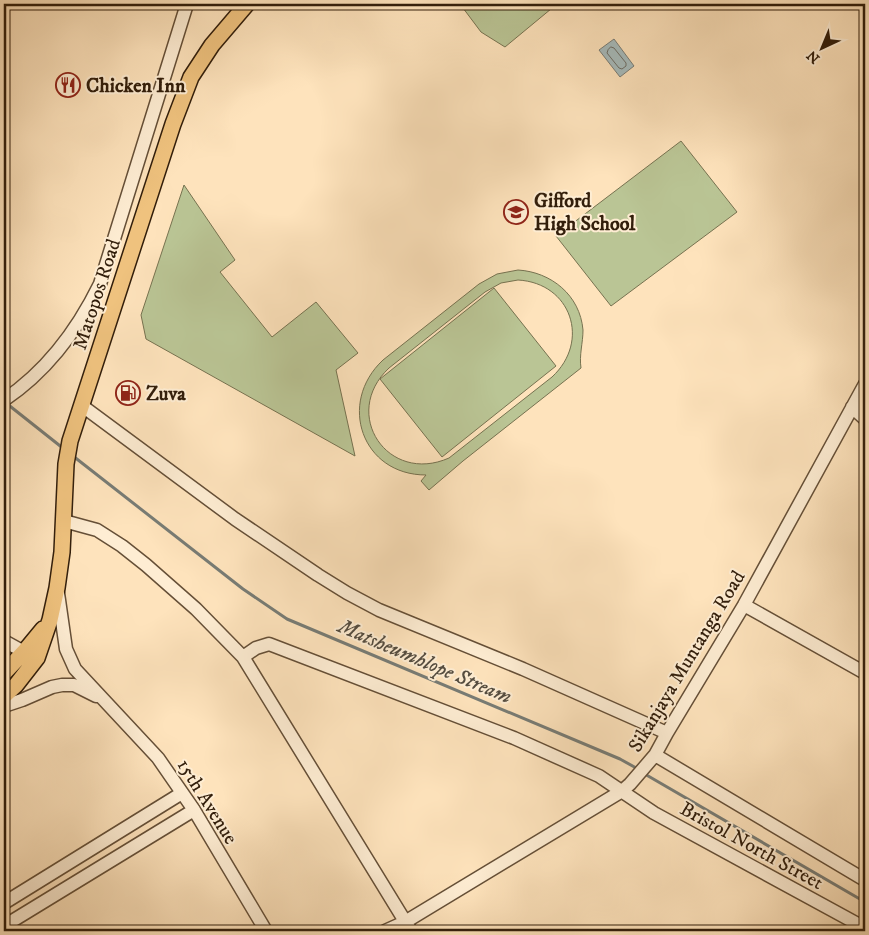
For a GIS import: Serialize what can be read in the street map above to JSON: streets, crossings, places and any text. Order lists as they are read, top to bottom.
{
  "streets": {
    "main road": ["Matopos Road"],
    "street": ["Sikanjaya Muntanga Road", "15th Avenue", "Bristol North Street"]
  },
  "crossings": [
    ["Matopos Road", "15th Avenue"],
    ["Sikanjaya Muntanga Road", "Bristol North Street"]
  ],
  "water": ["Matsheumhlope Stream"],
  "places": {
    "restaurant": ["Chicken Inn"],
    "school or university": ["Gifford High School"],
    "fuel station": ["Zuva"]
  },
  "north": "bottom left"
}
